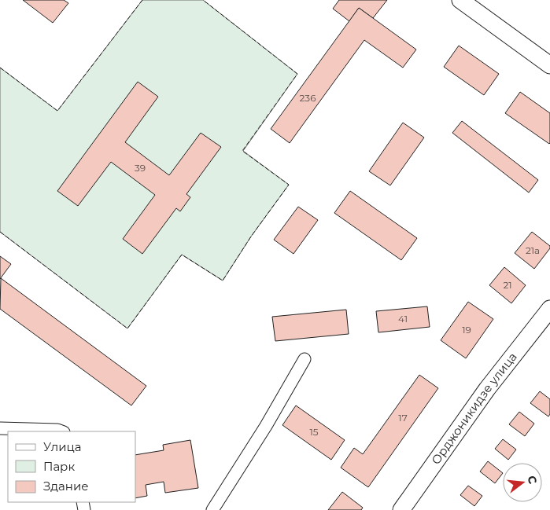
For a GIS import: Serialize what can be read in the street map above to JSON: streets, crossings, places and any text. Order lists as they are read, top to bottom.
{
  "streets": {
    "street": ["Орджоникидзе улица"]
  },
  "house_numbers": [
    "236",
    "39",
    "21а",
    "21",
    "41",
    "19",
    "17",
    "15"
  ],
  "legend": ["Улица", "Парк", "Здание"],
  "north": "right"
}
